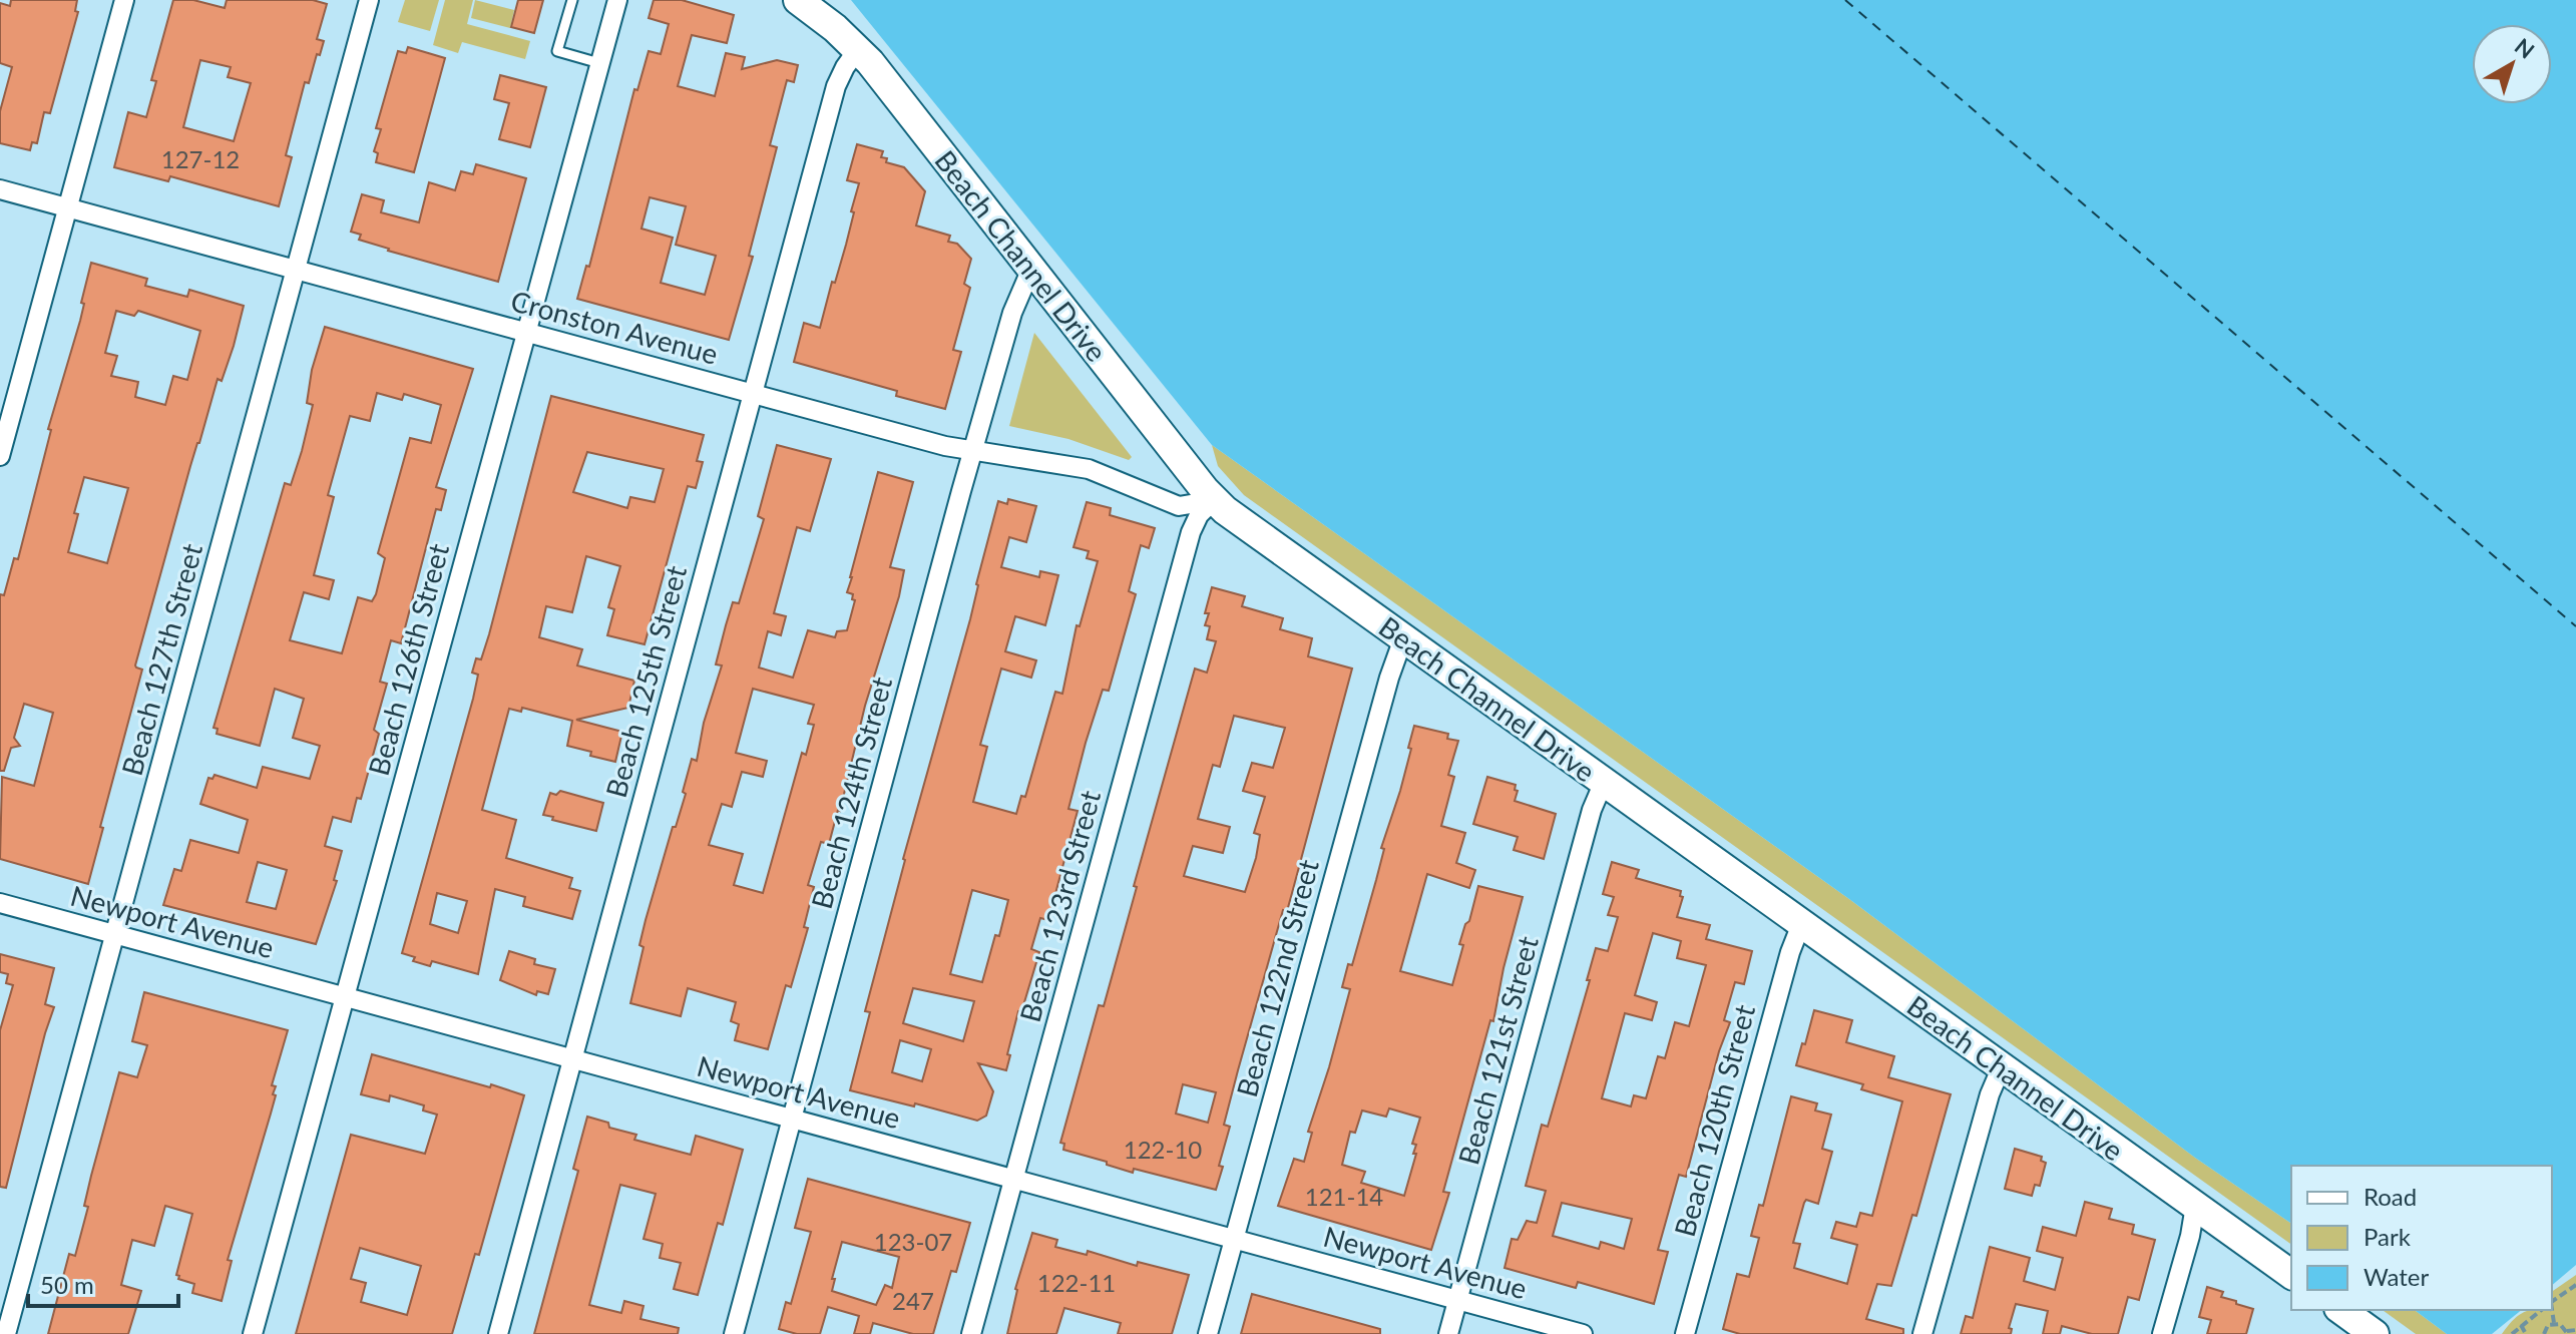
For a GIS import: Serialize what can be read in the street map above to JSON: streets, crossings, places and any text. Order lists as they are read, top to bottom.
{
  "streets": {
    "main road": ["Beach Channel Drive"],
    "street": [
      "Cronston Avenue",
      "Beach 127th Street",
      "Beach 126th Street",
      "Beach 125th Street",
      "Beach 124th Street",
      "Beach 123rd Street",
      "Newport Avenue",
      "Beach 122nd Street",
      "Beach 121st Street",
      "Beach 120th Street"
    ]
  },
  "crossings": [
    ["Beach Channel Drive", "Cronston Avenue"],
    ["Beach Channel Drive", "Beach 125th Street"],
    ["Beach Channel Drive", "Beach 124th Street"],
    ["Beach Channel Drive", "Beach 123rd Street"],
    ["Beach Channel Drive", "Beach 122nd Street"],
    ["Beach Channel Drive", "Beach 121st Street"],
    ["Beach Channel Drive", "Beach 120th Street"],
    ["Cronston Avenue", "Beach 127th Street"],
    ["Cronston Avenue", "Beach 126th Street"],
    ["Cronston Avenue", "Beach 125th Street"],
    ["Cronston Avenue", "Beach 124th Street"],
    ["Cronston Avenue", "Beach 123rd Street"],
    ["Beach 127th Street", "Newport Avenue"],
    ["Beach 126th Street", "Newport Avenue"],
    ["Beach 125th Street", "Newport Avenue"],
    ["Beach 124th Street", "Newport Avenue"],
    ["Beach 123rd Street", "Newport Avenue"],
    ["Newport Avenue", "Beach 122nd Street"],
    ["Newport Avenue", "Beach 121st Street"]
  ],
  "house_numbers": [
    "127-12",
    "122-10",
    "121-14",
    "123-07",
    "122-11",
    "247"
  ],
  "legend": ["Road", "Park", "Water"],
  "scale_bar": "50 m",
  "north": "top right"
}
